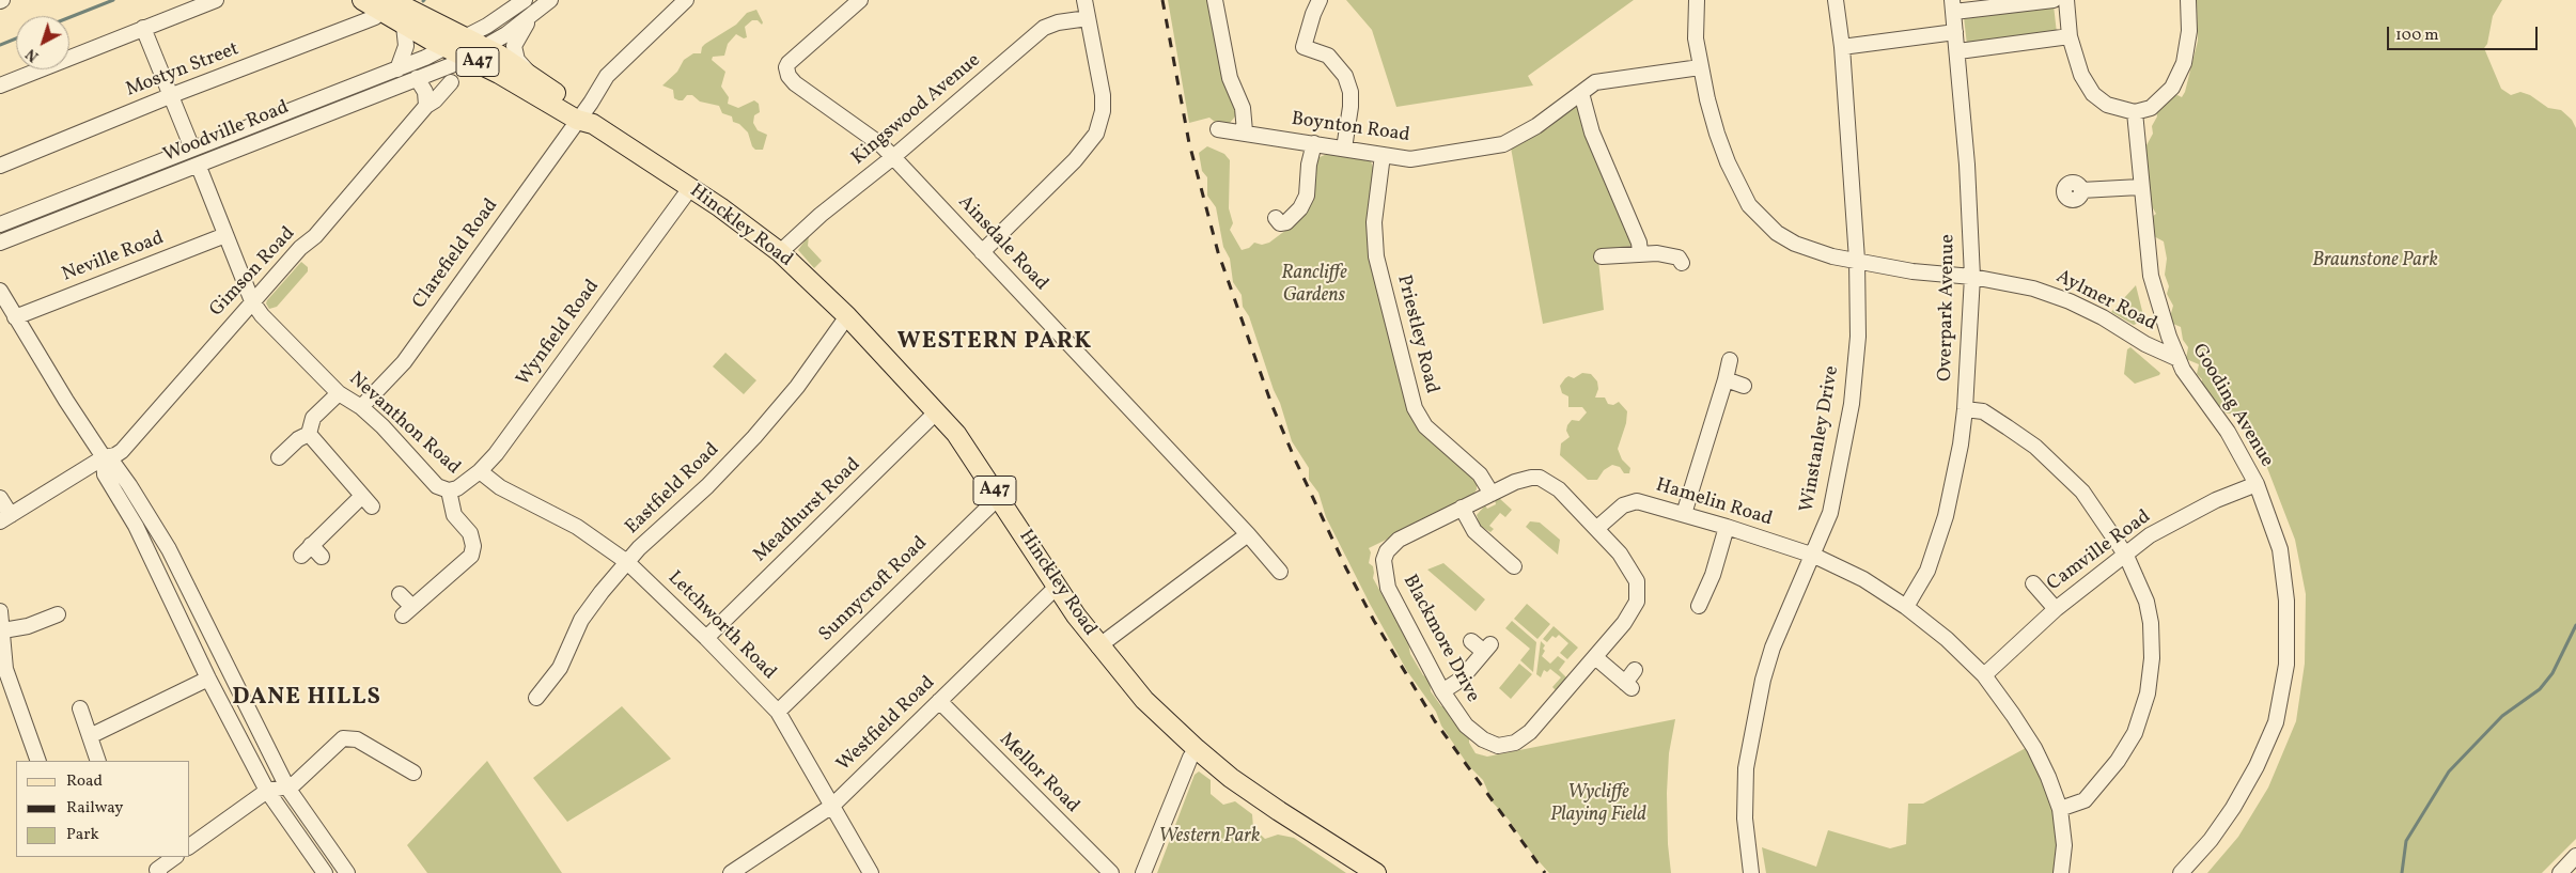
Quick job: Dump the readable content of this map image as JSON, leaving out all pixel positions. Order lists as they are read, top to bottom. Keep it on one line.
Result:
{"streets":{"main road":["A47","Hinckley Road"],"street":["Mostyn Street","Kingswood Avenue","Boynton Road","Woodville Road","Ainsdale Road","Clarefield Road","Neville Road","Gimson Road","Aylmer Road","Overpark Avenue","Wynfield Road","Priestley Road","Gooding Avenue","Nevanthon Road","Winstanley Drive","Eastfield Road","Hamelin Road","Meadhurst Road","Camville Road","Sunnycroft Road","Letchworth Road","Blackmore Drive","Westfield Road","Mellor Road"]},"crossings":[["Mostyn Street","Hinckley Road"],["Kingswood Avenue","Hinckley Road"],["Kingswood Avenue","Ainsdale Road"],["Boynton Road","Aylmer Road"],["Boynton Road","Priestley Road"],["Woodville Road","Hinckley Road"],["Woodville Road","Nevanthon Road"],["Hinckley Road","Clarefield Road"],["Hinckley Road","Wynfield Road"],["Hinckley Road","Eastfield Road"],["Hinckley Road","Meadhurst Road"],["Hinckley Road","Sunnycroft Road"],["Hinckley Road","Westfield Road"],["Clarefield Road","Nevanthon Road"],["Neville Road","Nevanthon Road"],["Gimson Road","Nevanthon Road"],["Aylmer Road","Overpark Avenue"],["Aylmer Road","Gooding Avenue"],["Aylmer Road","Winstanley Drive"],["Overpark Avenue","Hamelin Road"],["Wynfield Road","Nevanthon Road"],["Wynfield Road","Letchworth Road"],["Priestley Road","Blackmore Drive"],["Gooding Avenue","Camville Road"],["Winstanley Drive","Hamelin Road"],["Eastfield Road","Letchworth Road"],["Hamelin Road","Camville Road"],["Hamelin Road","Blackmore Drive"],["Meadhurst Road","Letchworth Road"],["Sunnycroft Road","Letchworth Road"],["Letchworth Road","Westfield Road"],["Westfield Road","Mellor Road"]],"districts":["WESTERN PARK","DANE HILLS"],"parks":["Braunstone Park","Rancliffe Gardens","Wycliffe Playing Field","Western Park"],"legend":["Road","Railway","Park"],"scale_bar":"100 m","north":"bottom left"}
